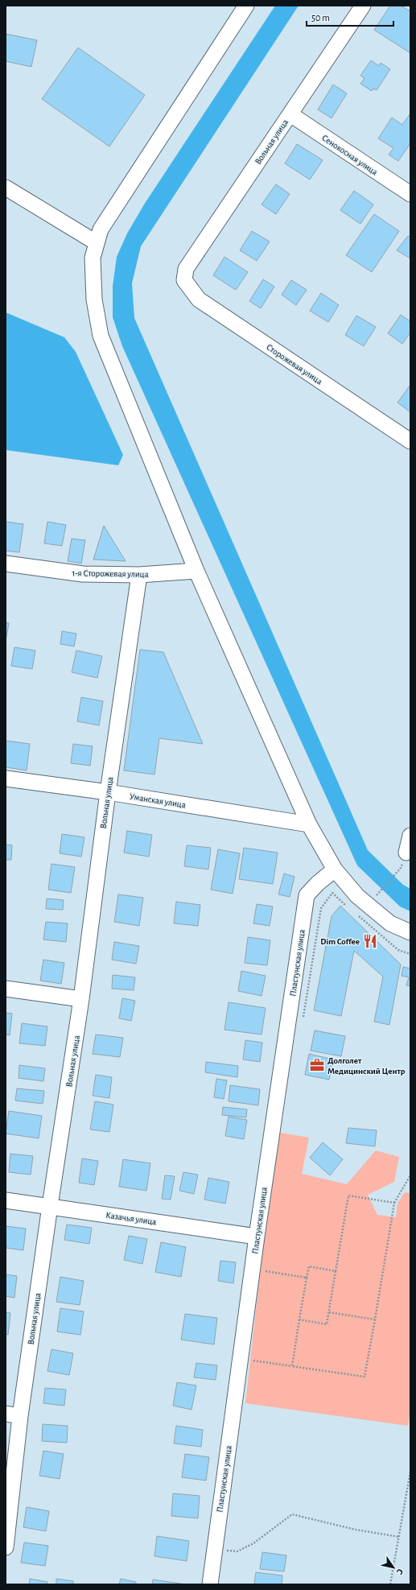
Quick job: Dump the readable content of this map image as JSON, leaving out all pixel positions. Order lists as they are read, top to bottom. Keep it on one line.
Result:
{"streets":{"street":["Вольная улица","Сенокосная улица","Сторожевая улица","1-я Сторожевая улица","Уманская улица","Пластунская улица","Казачья улица"]},"crossings":[["Вольная улица","Сенокосная улица"],["Вольная улица","Сторожевая улица"],["Вольная улица","1-я Сторожевая улица"],["Вольная улица","Уманская улица"],["Вольная улица","Казачья улица"],["Пластунская улица","Казачья улица"]],"places":{"restaurant":["Dim Coffee"],"office":["Долголет Медицинский Центр"]},"scale_bar":"50 m","north":"bottom right"}
